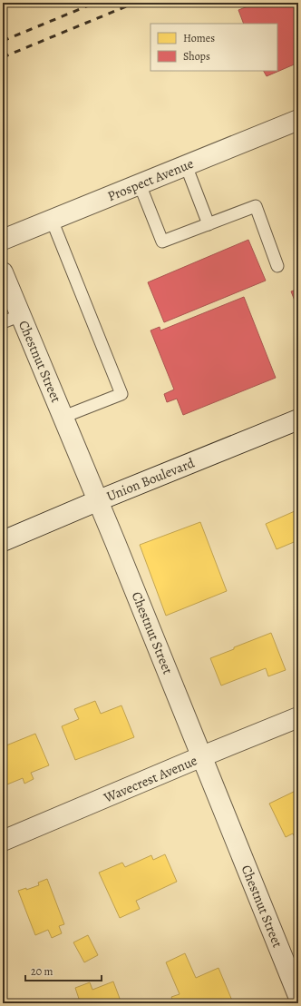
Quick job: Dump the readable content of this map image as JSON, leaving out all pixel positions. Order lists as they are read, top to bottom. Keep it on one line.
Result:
{"streets":{"street":["Prospect Avenue","Chestnut Street","Union Boulevard","Wavecrest Avenue"]},"crossings":[["Chestnut Street","Union Boulevard"],["Chestnut Street","Wavecrest Avenue"]],"legend":["Homes","Shops"],"scale_bar":"20 m"}
